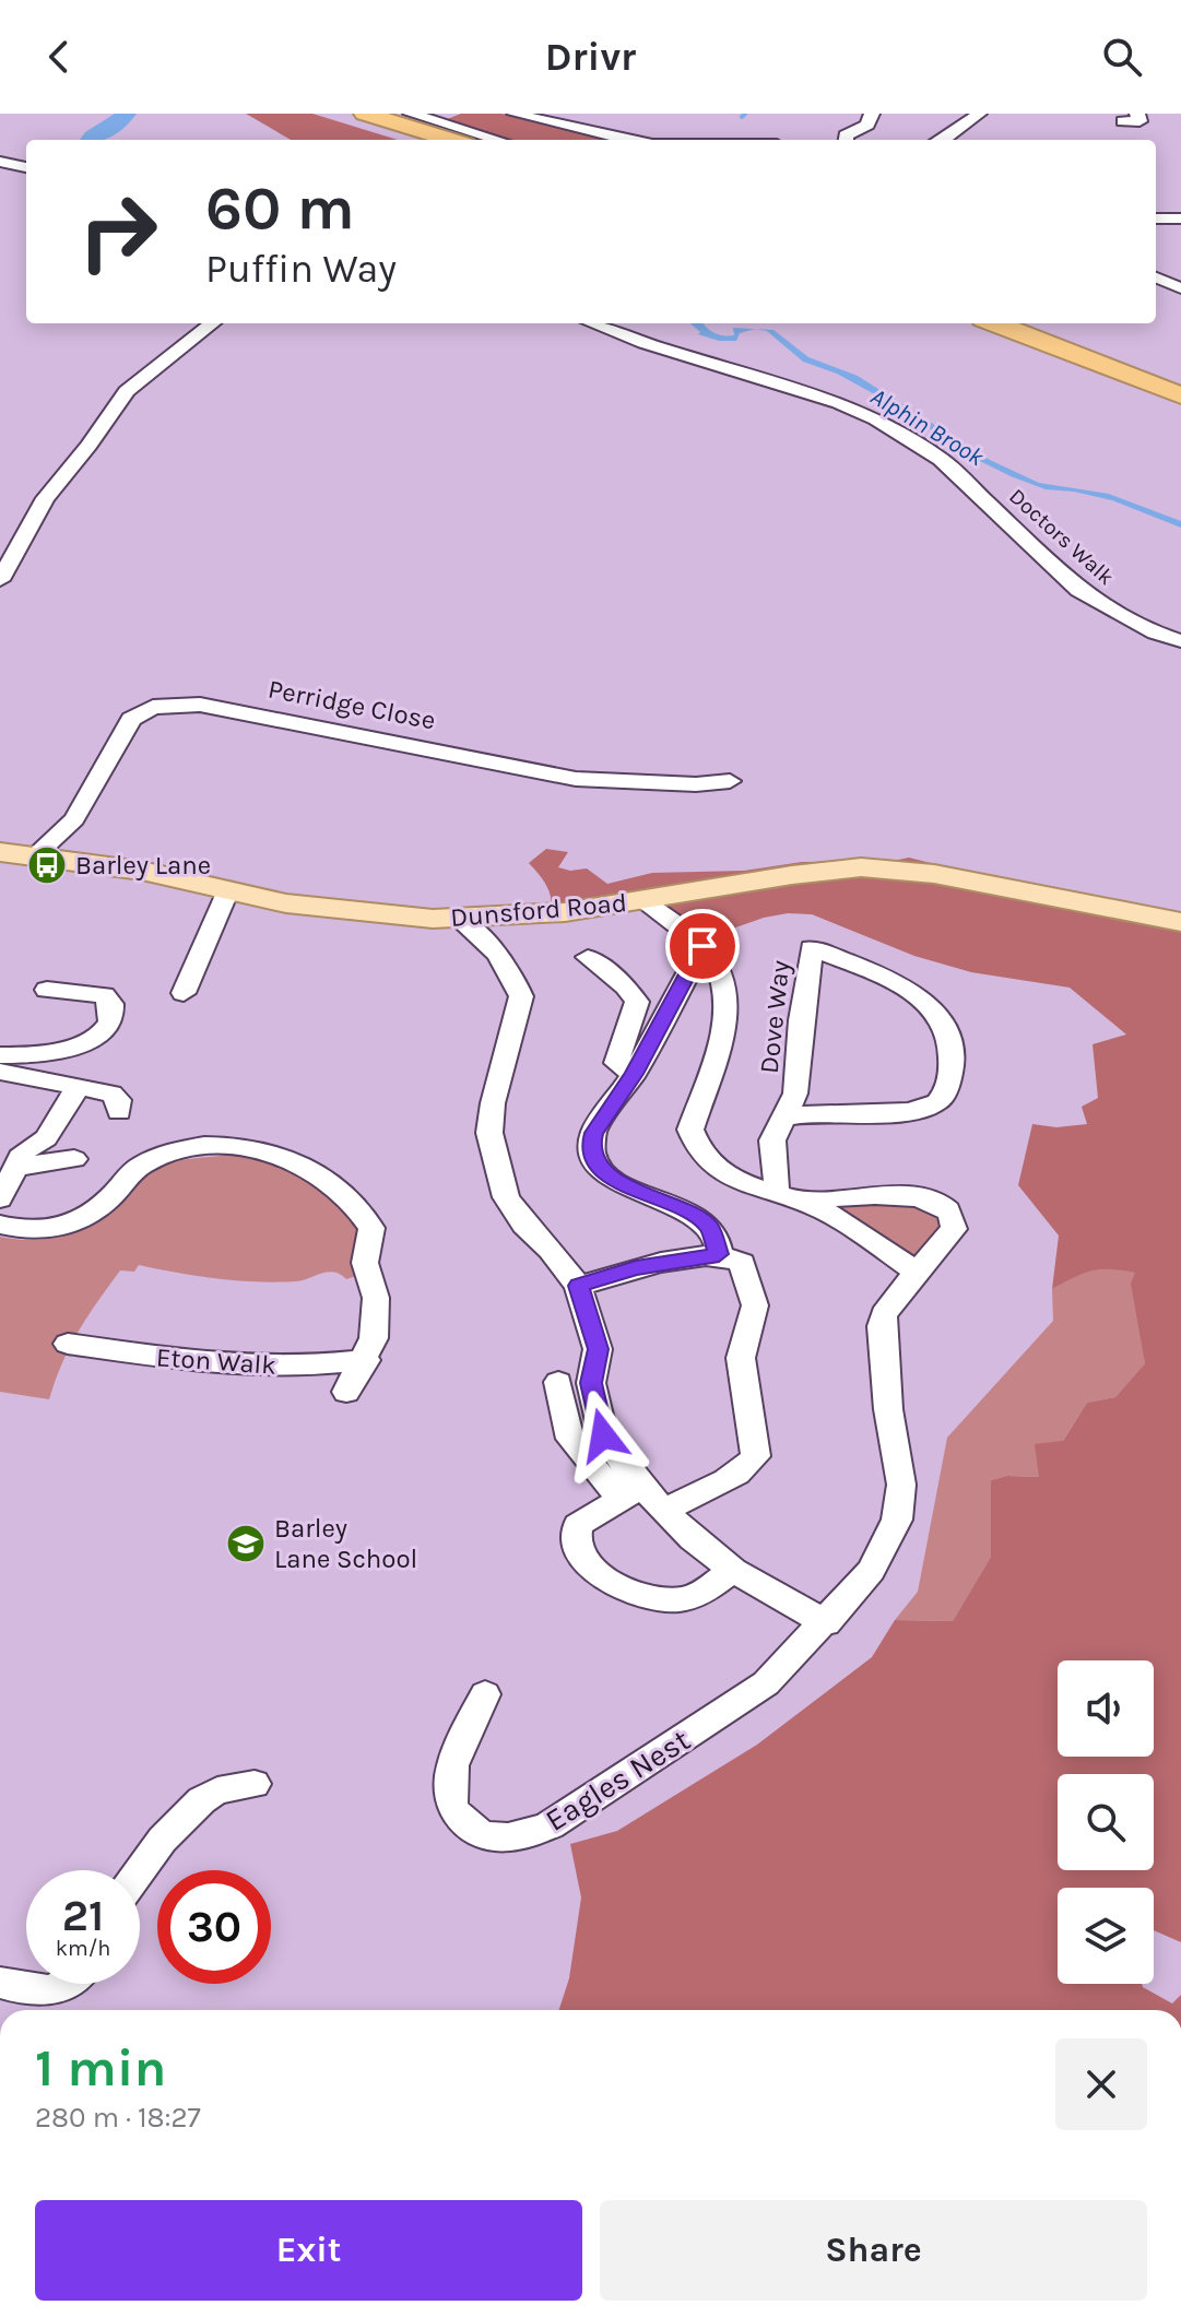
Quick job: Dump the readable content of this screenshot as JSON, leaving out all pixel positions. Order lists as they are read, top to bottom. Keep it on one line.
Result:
{"streets":{"main road":["Dunsford Road"],"street":["Doctors Walk","Perridge Close","Dove Way","Eton Walk","Eagles Nest"]},"crossings":[["Perridge Close","Dunsford Road"]],"water":["Alphin Brook"],"places":{"bus stop":["Barley Lane"],"school or university":["Barley Lane School"]},"page":{"header":"Drivr","turn":["60 m","Puffin Way"],"speed":"21 km/h","limit":"30","heading":["1 min","280 m · 18:27"],"buttons":["Exit","Share"]}}
